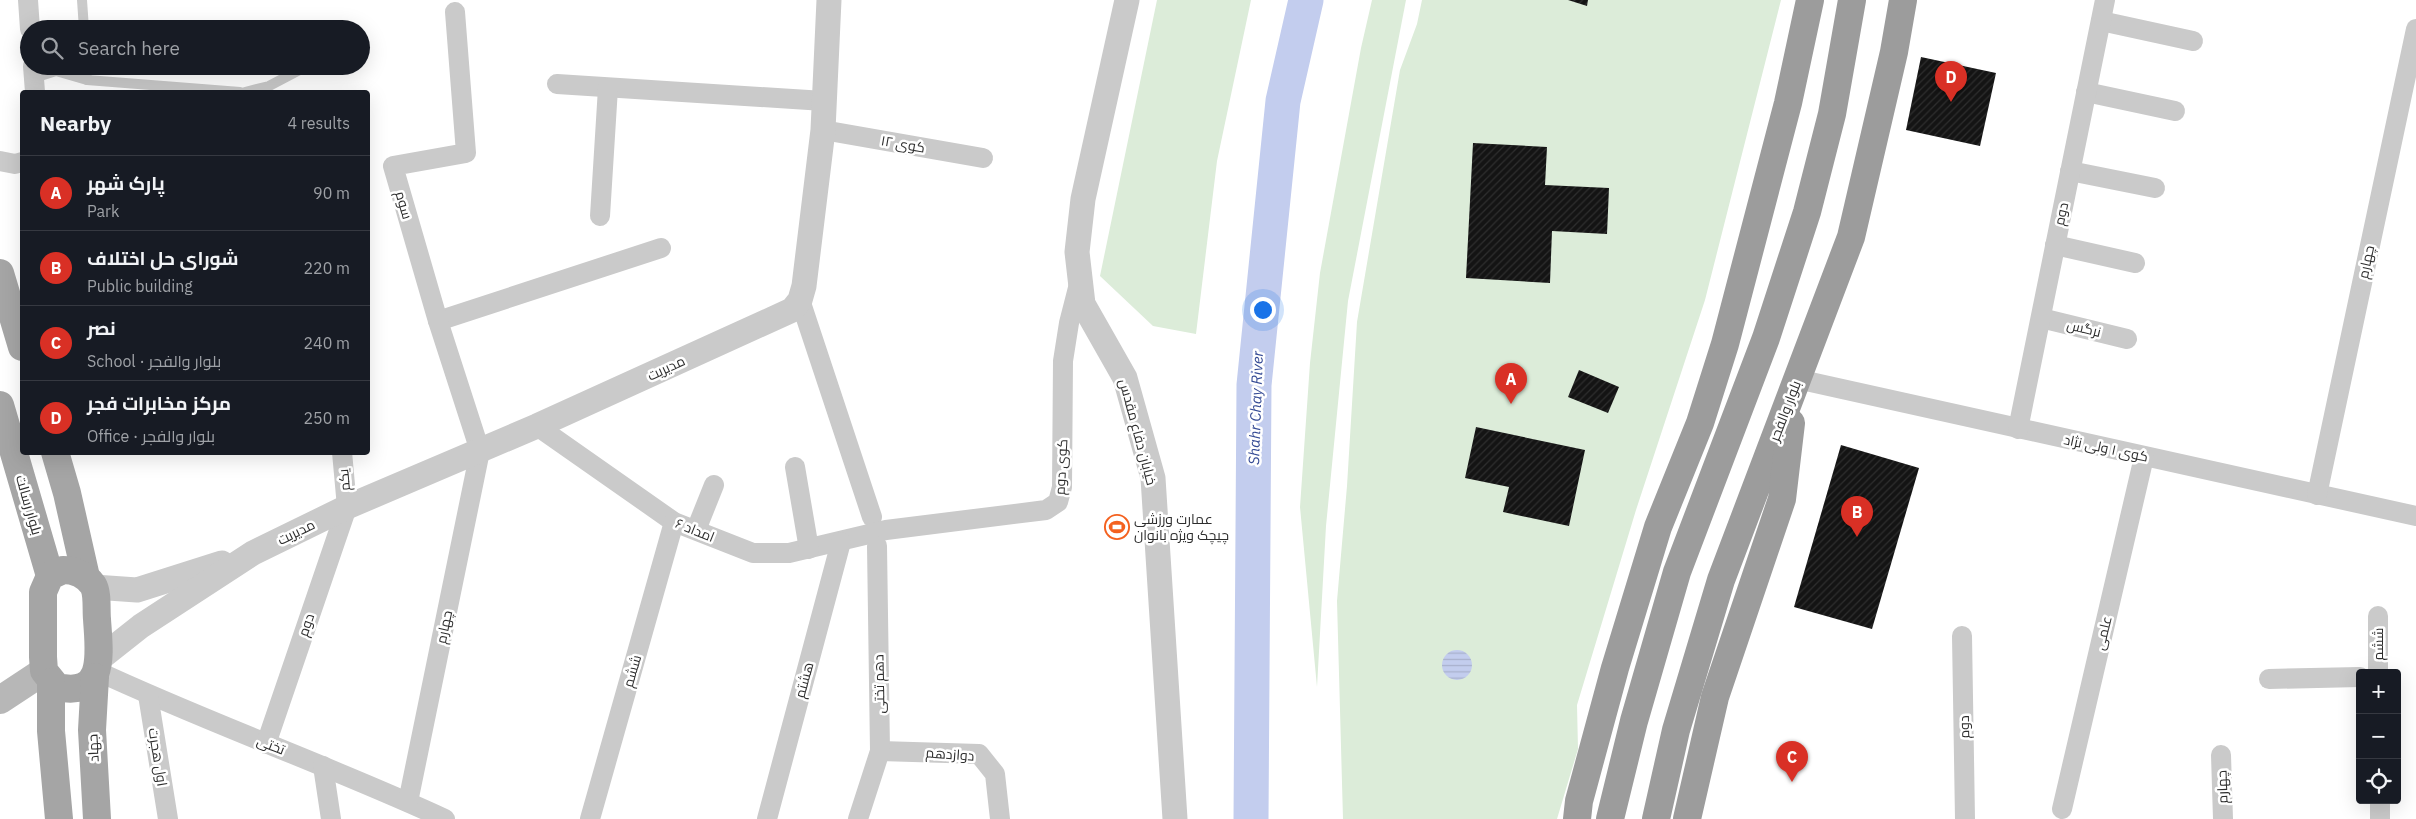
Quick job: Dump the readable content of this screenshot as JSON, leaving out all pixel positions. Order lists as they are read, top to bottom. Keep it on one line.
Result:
{"streets":{"highway":["بلوار والفجر"],"main road":["بلوار رسالت","جهاد"],"street":["کوی ۱۲","سوم","دوم","چهارم","نرگس","مدیریت","خیابان دفاع مقدس","کوی ۱ ولی نژاد","کوی دوم","یکم","امداد ۶","علمی","ششم","هشتم","دهم تختی","تختی","دوازدهم","اول هجرت"]},"crossings":[["سوم","چهارم"],["سوم","مدیریت"],["دوم","نرگس"],["دوم","مدیریت"],["دوم","کوی ۱ ولی نژاد"],["دوم","یکم"],["دوم","تختی"],["چهارم","مدیریت"],["چهارم","کوی ۱ ولی نژاد"],["چهارم","تختی"],["مدیریت","یکم"],["مدیریت","امداد ۶"],["مدیریت","دهم تختی"],["مدیریت","تختی"],["مدیریت","جهاد"],["بلوار والفجر","کوی ۱ ولی نژاد"],["خیابان دفاع مقدس","کوی دوم"],["کوی ۱ ولی نژاد","علمی"],["کوی دوم","امداد ۶"],["کوی دوم","دهم تختی"],["امداد ۶","ششم"],["امداد ۶","هشتم"],["امداد ۶","دهم تختی"],["دهم تختی","دوازدهم"],["تختی","جهاد"],["تختی","اول هجرت"]],"water":["Shahr Chay River"],"places":{"sports":["عمارت ورزشی چیچک ویژه بانوان"]},"page":{"search":"Search here","pins":["D","A","B","C"],"heading":["Nearby","4 results"],"list":[{"mark":"A","name":"پارک شهر","note":"Park","value":"90 m"},{"mark":"B","name":"شورای حل اختلاف","note":"Public building","value":"220 m"},{"mark":"C","name":"نصر","note":"School · بلوار والفجر","value":"240 m"},{"mark":"D","name":"مرکز مخابرات فجر","note":"Office · بلوار والفجر","value":"250 m"}],"map_buttons":["+","−"]}}
